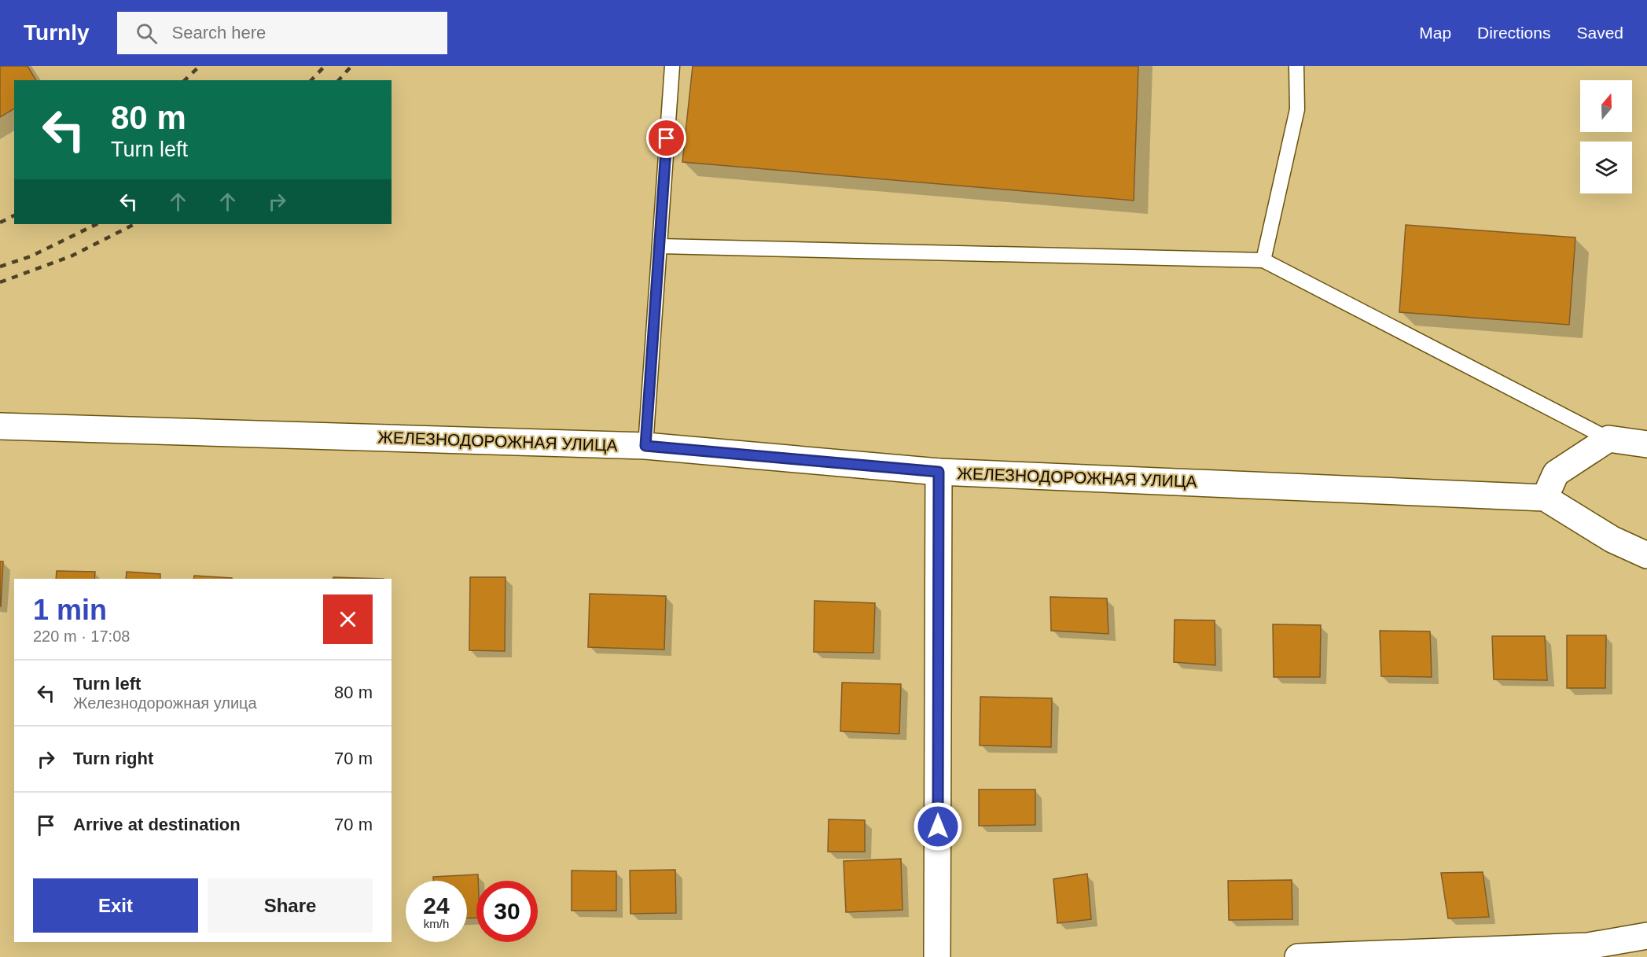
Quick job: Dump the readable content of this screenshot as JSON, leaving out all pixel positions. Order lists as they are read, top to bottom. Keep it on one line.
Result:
{"streets":{"main road":["ЖЕЛЕЗНОДОРОЖНАЯ УЛИЦА"]},"north":"top","page":{"header":"Turnly","search":"Search here","nav":["Map","Directions","Saved"],"turn":["80 m","Turn left"],"heading":["1 min","220 m · 17:08"],"list":[{"name":"Turn left","note":"Железнодорожная улица","value":"80 m"},{"name":"Turn right","value":"70 m"},{"name":"Arrive at destination","value":"70 m"}],"buttons":["Exit","Share"],"speed":"24 km/h","limit":"30"}}
